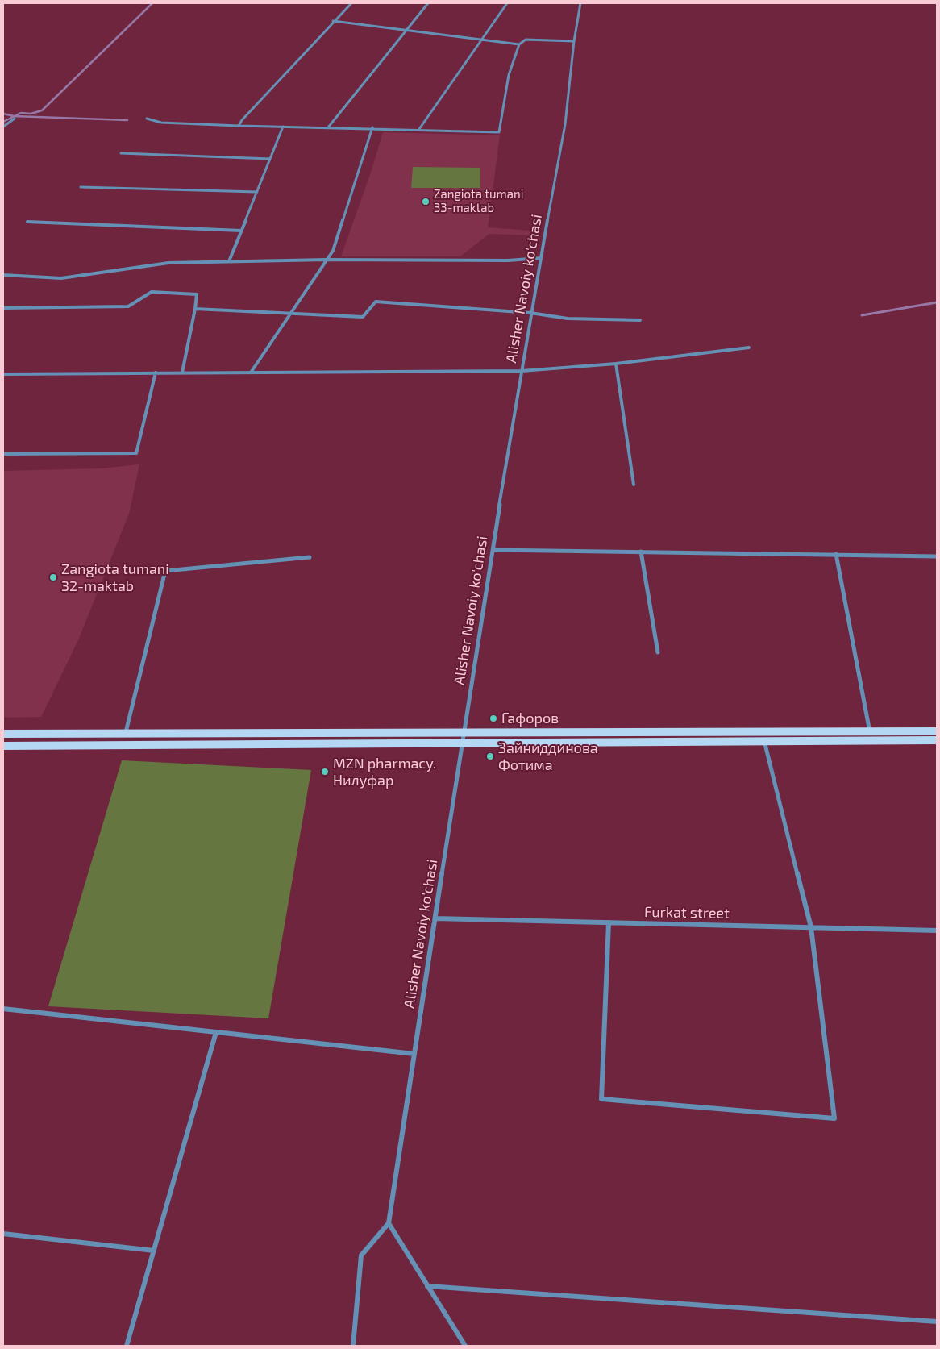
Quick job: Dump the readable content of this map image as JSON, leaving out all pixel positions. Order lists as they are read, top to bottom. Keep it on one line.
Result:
{"streets":{"street":["Alisher Navoiy ko'chasi","Furkat street"]},"crossings":[["Alisher Navoiy ko'chasi","Furkat street"]],"places":["Zangiota tumani 33-maktab","Zangiota tumani 32-maktab","Гафоров","Зайниддинова Фотима","MZN pharmacy. Нилуфар"]}
